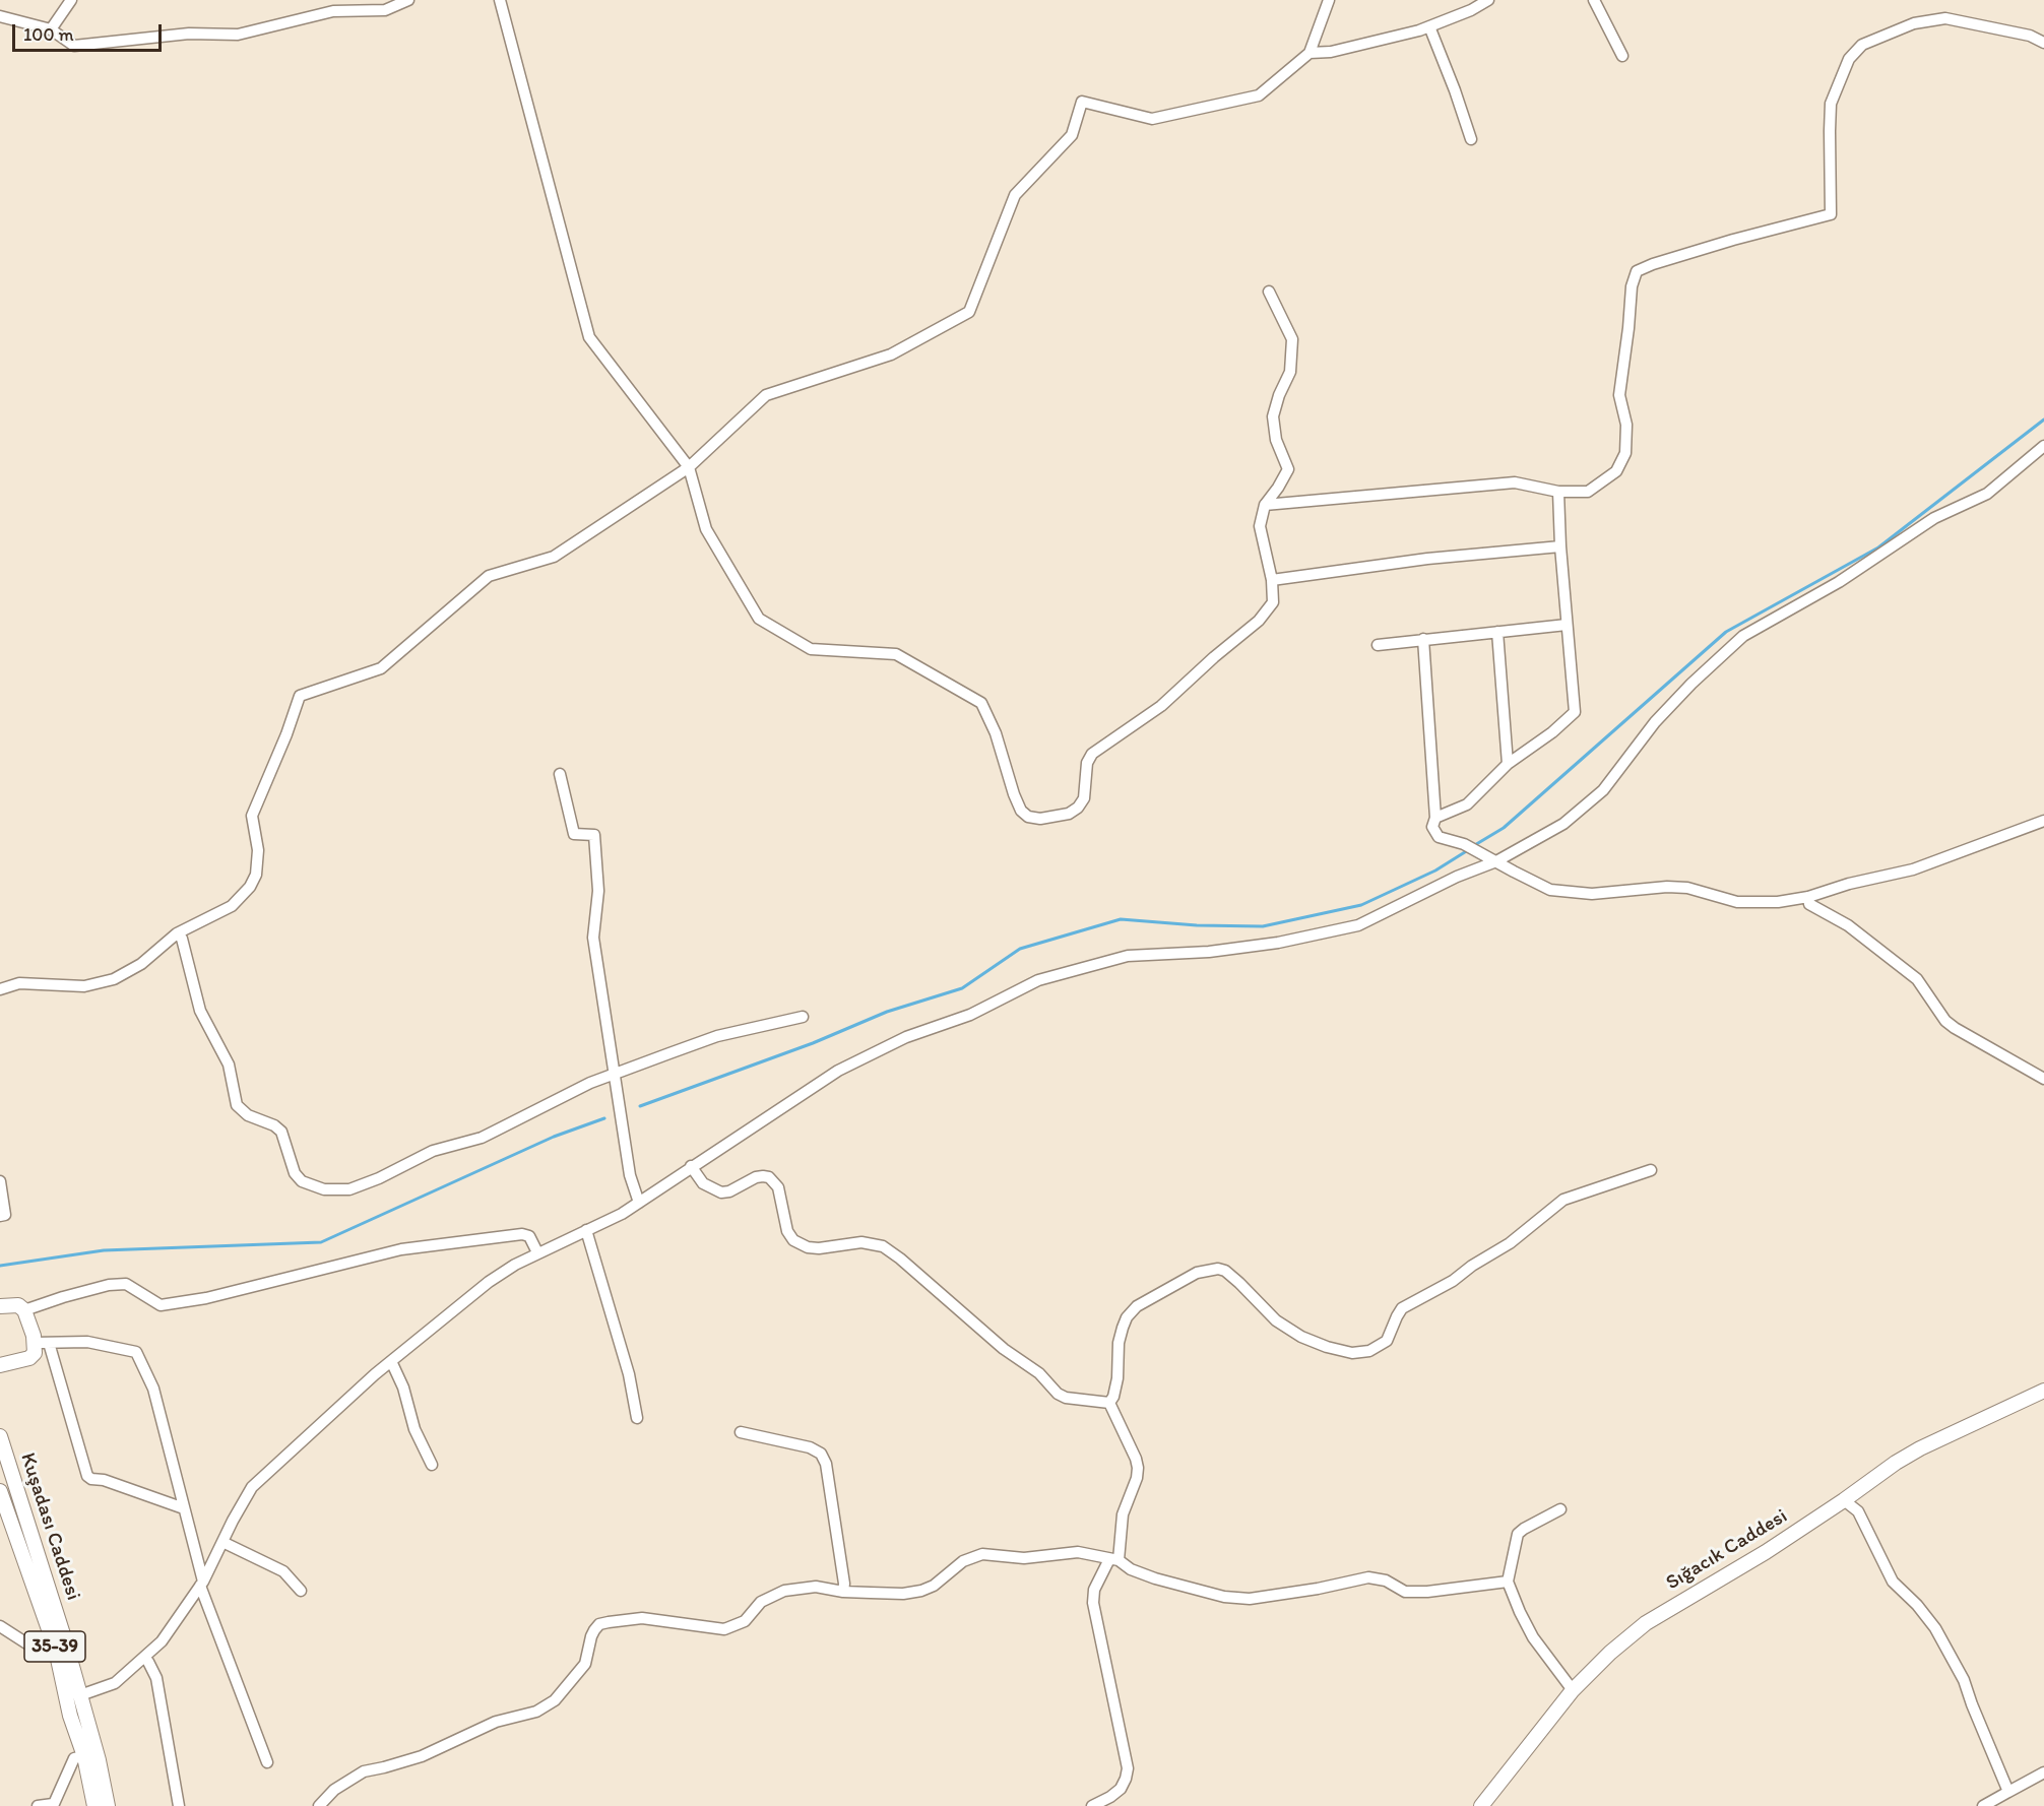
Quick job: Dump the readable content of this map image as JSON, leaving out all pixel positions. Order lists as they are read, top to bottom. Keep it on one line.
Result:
{"streets":{"main road":["Kuşadası Caddesi","Sığacık Caddesi","35-39"]},"scale_bar":"100 m"}
